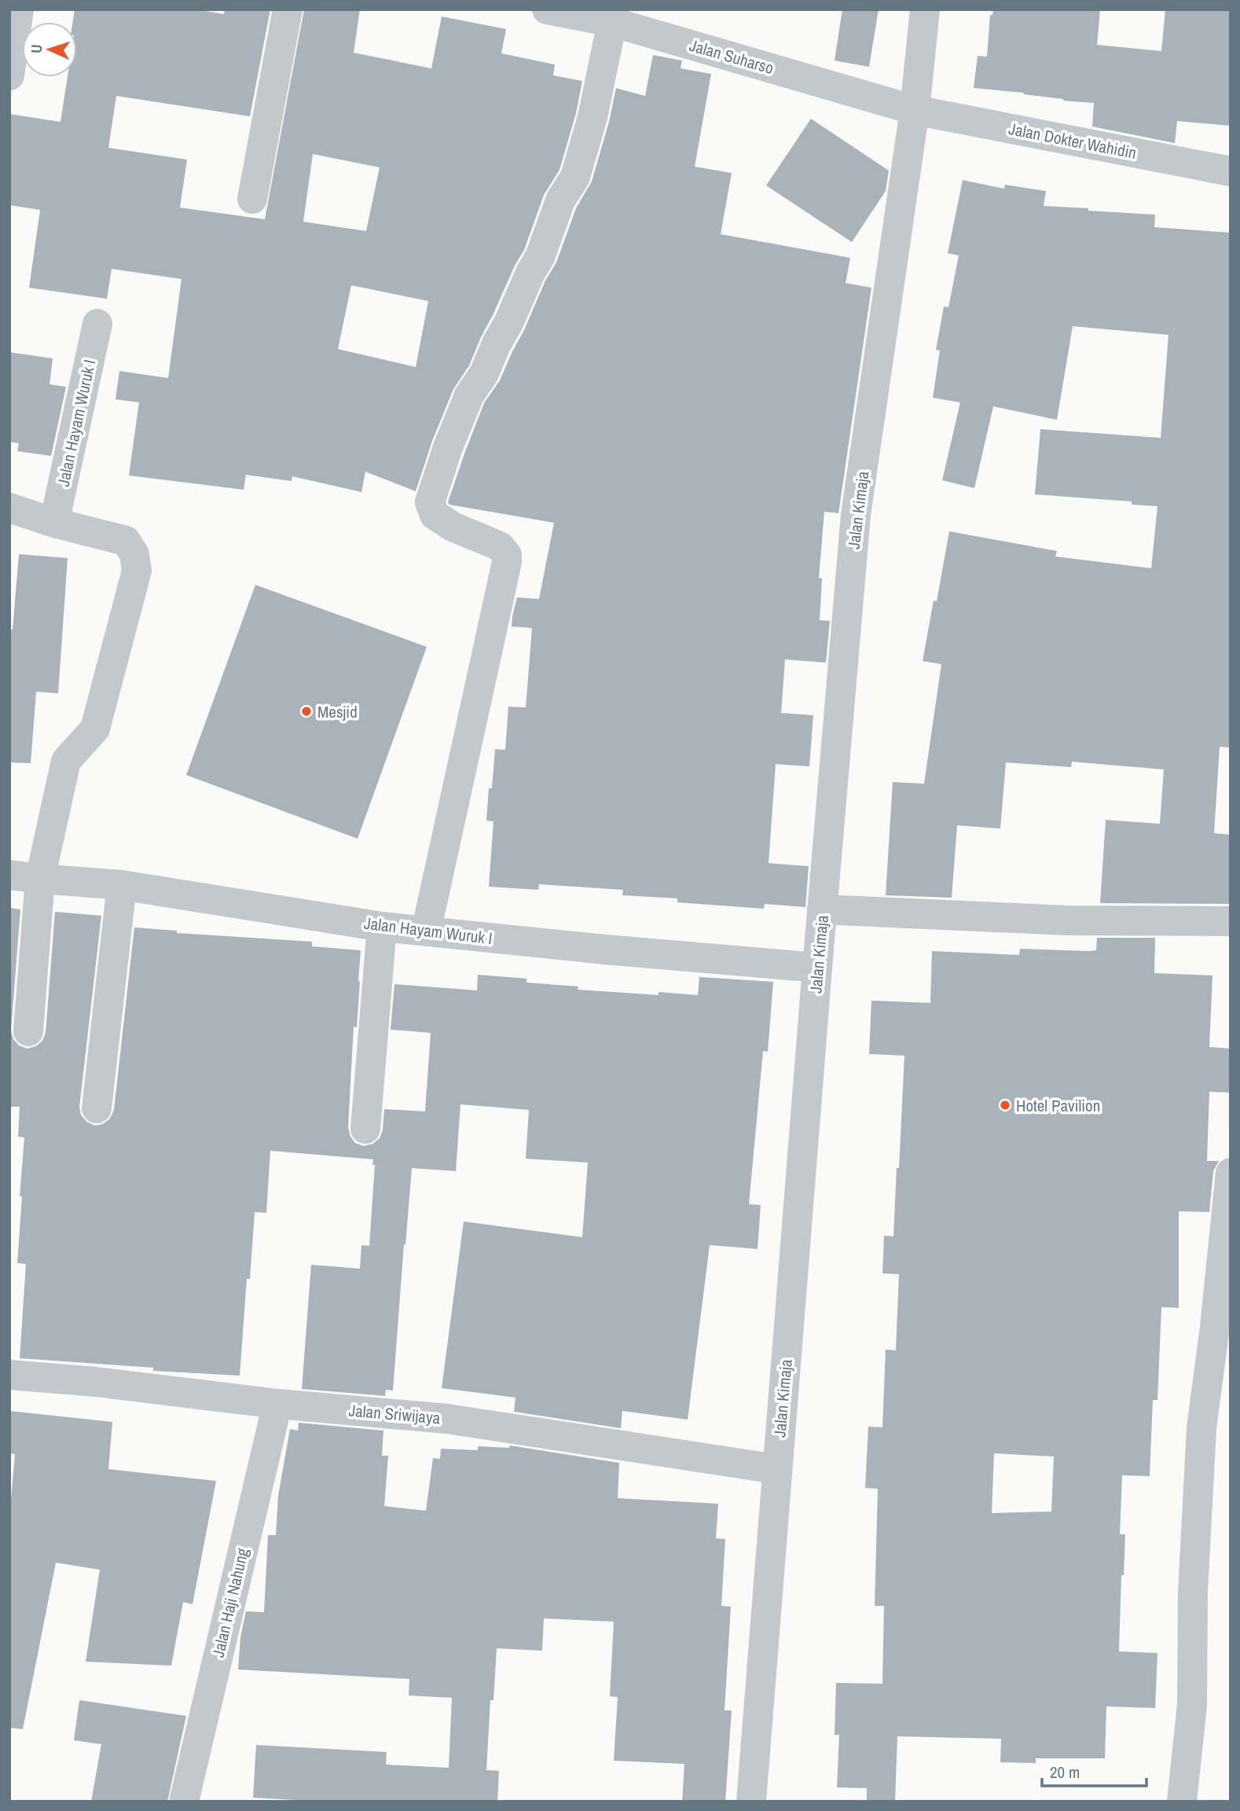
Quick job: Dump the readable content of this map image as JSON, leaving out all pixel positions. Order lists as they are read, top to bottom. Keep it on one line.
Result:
{"streets":{"street":["Jalan Suharso","Jalan Dokter Wahidin","Jalan Hayam Wuruk I","Jalan Kimaja","Jalan Sriwijaya","Jalan Haji Nahung"]},"crossings":[["Jalan Suharso","Jalan Dokter Wahidin"],["Jalan Suharso","Jalan Kimaja"],["Jalan Dokter Wahidin","Jalan Kimaja"],["Jalan Hayam Wuruk I","Jalan Kimaja"],["Jalan Kimaja","Jalan Sriwijaya"],["Jalan Sriwijaya","Jalan Haji Nahung"]],"places":["Mesjid","Hotel Pavilion"],"scale_bar":"20 m","north":"left"}
